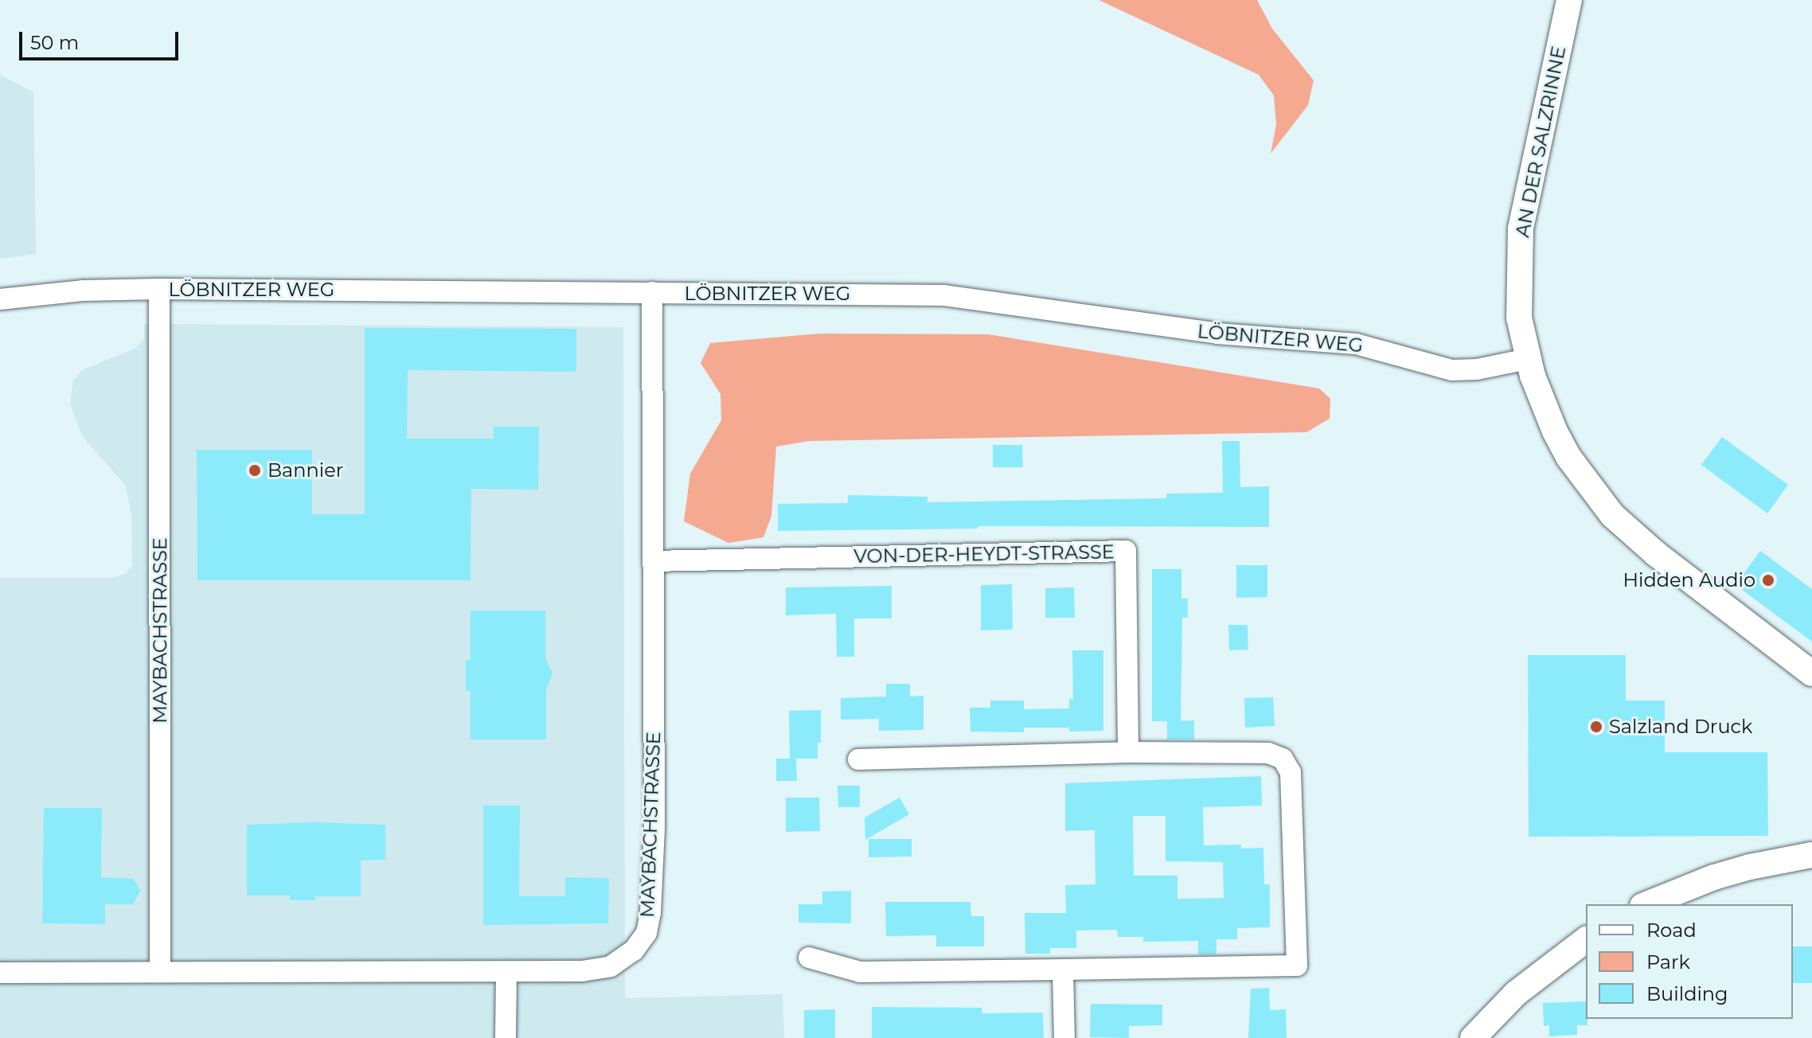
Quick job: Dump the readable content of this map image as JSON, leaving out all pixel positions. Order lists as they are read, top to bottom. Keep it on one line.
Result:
{"streets":{"street":["AN DER SALZRINNE","LÖBNITZER WEG","VON-DER-HEYDT-STRASSE","MAYBACHSTRASSE"]},"crossings":[["AN DER SALZRINNE","LÖBNITZER WEG"],["LÖBNITZER WEG","MAYBACHSTRASSE"],["VON-DER-HEYDT-STRASSE","MAYBACHSTRASSE"]],"places":["Bannier","Hidden Audio","Salzland Druck"],"legend":["Road","Park","Building"],"scale_bar":"50 m"}
